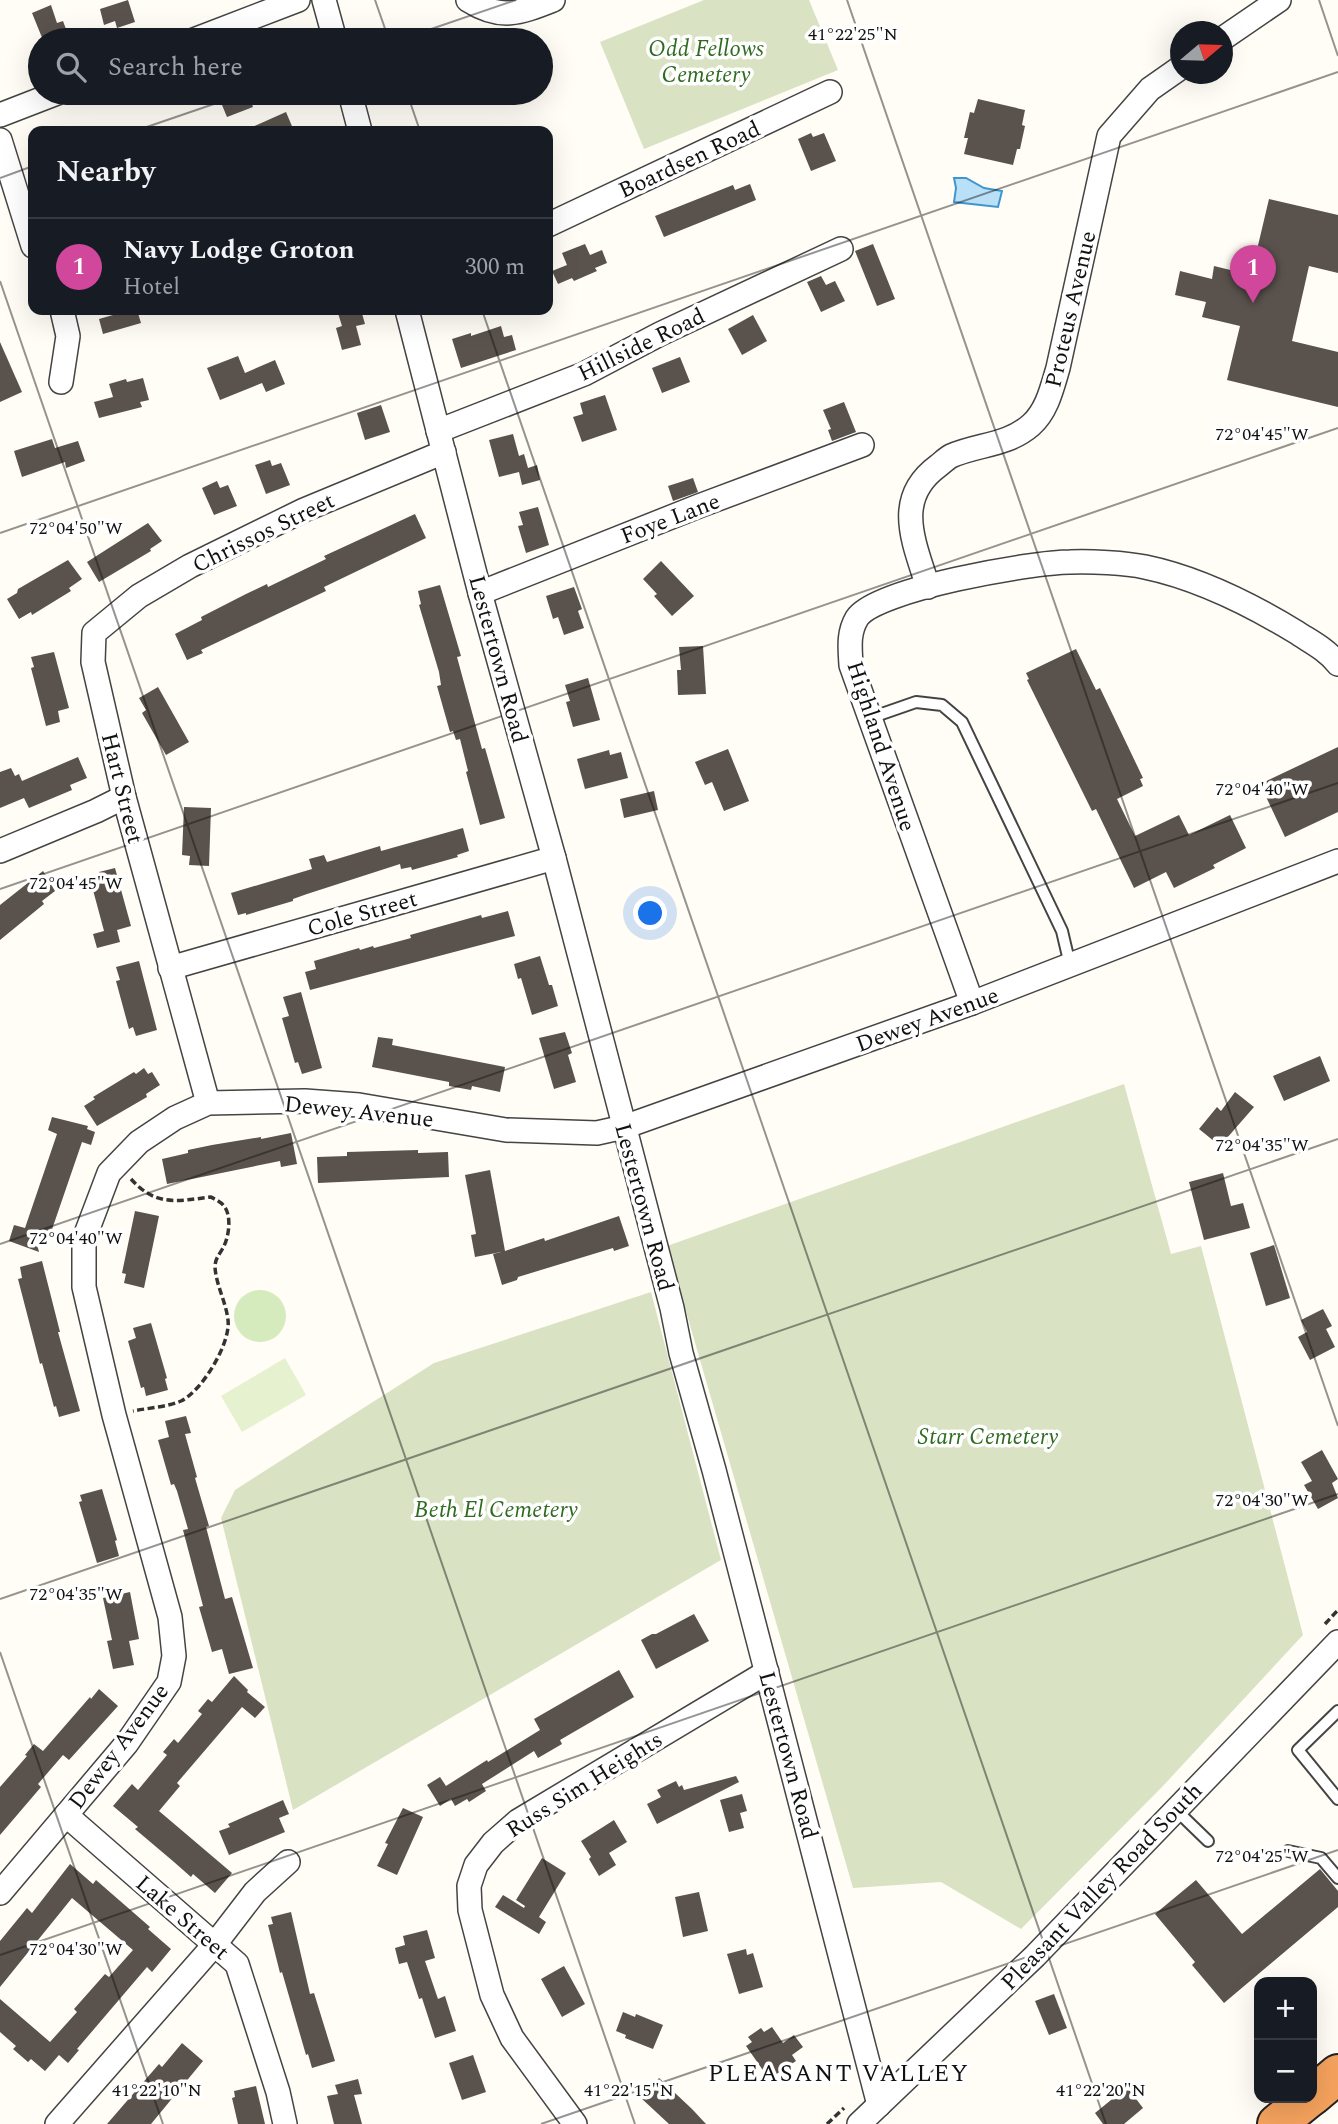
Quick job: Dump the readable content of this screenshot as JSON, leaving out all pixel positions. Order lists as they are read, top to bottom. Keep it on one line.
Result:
{"streets":{"street":["Boardsen Road","Proteus Avenue","Hillside Road","Foye Lane","Chrissos Street","Lestertown Road","Highland Avenue","Hart Street","Cole Street","Dewey Avenue","Russ Sim Heights","Pleasant Valley Road South","Lake Street"]},"crossings":[["Proteus Avenue","Highland Avenue"],["Hillside Road","Chrissos Street"],["Hillside Road","Lestertown Road"],["Foye Lane","Lestertown Road"],["Chrissos Street","Lestertown Road"],["Chrissos Street","Hart Street"],["Lestertown Road","Cole Street"],["Lestertown Road","Dewey Avenue"],["Lestertown Road","Russ Sim Heights"],["Lestertown Road","Pleasant Valley Road South"],["Highland Avenue","Dewey Avenue"],["Hart Street","Cole Street"],["Hart Street","Dewey Avenue"],["Dewey Avenue","Lake Street"]],"districts":["PLEASANT VALLEY"],"parks":["Odd Fellows Cemetery","Starr Cemetery","Beth El Cemetery"],"north":"right","page":{"search":"Search here","heading":"Nearby","list":[{"mark":"1","name":"Navy Lodge Groton","note":"Hotel","value":"300 m"}],"pins":"1","map_buttons":["+","−"]},"coordinates":["41°22'25\"N","72°04'45\"W","72°04'50\"W","72°04'40\"W","72°04'35\"W","72°04'30\"W","72°04'25\"W","41°22'10\"N","41°22'15\"N","41°22'20\"N"]}
